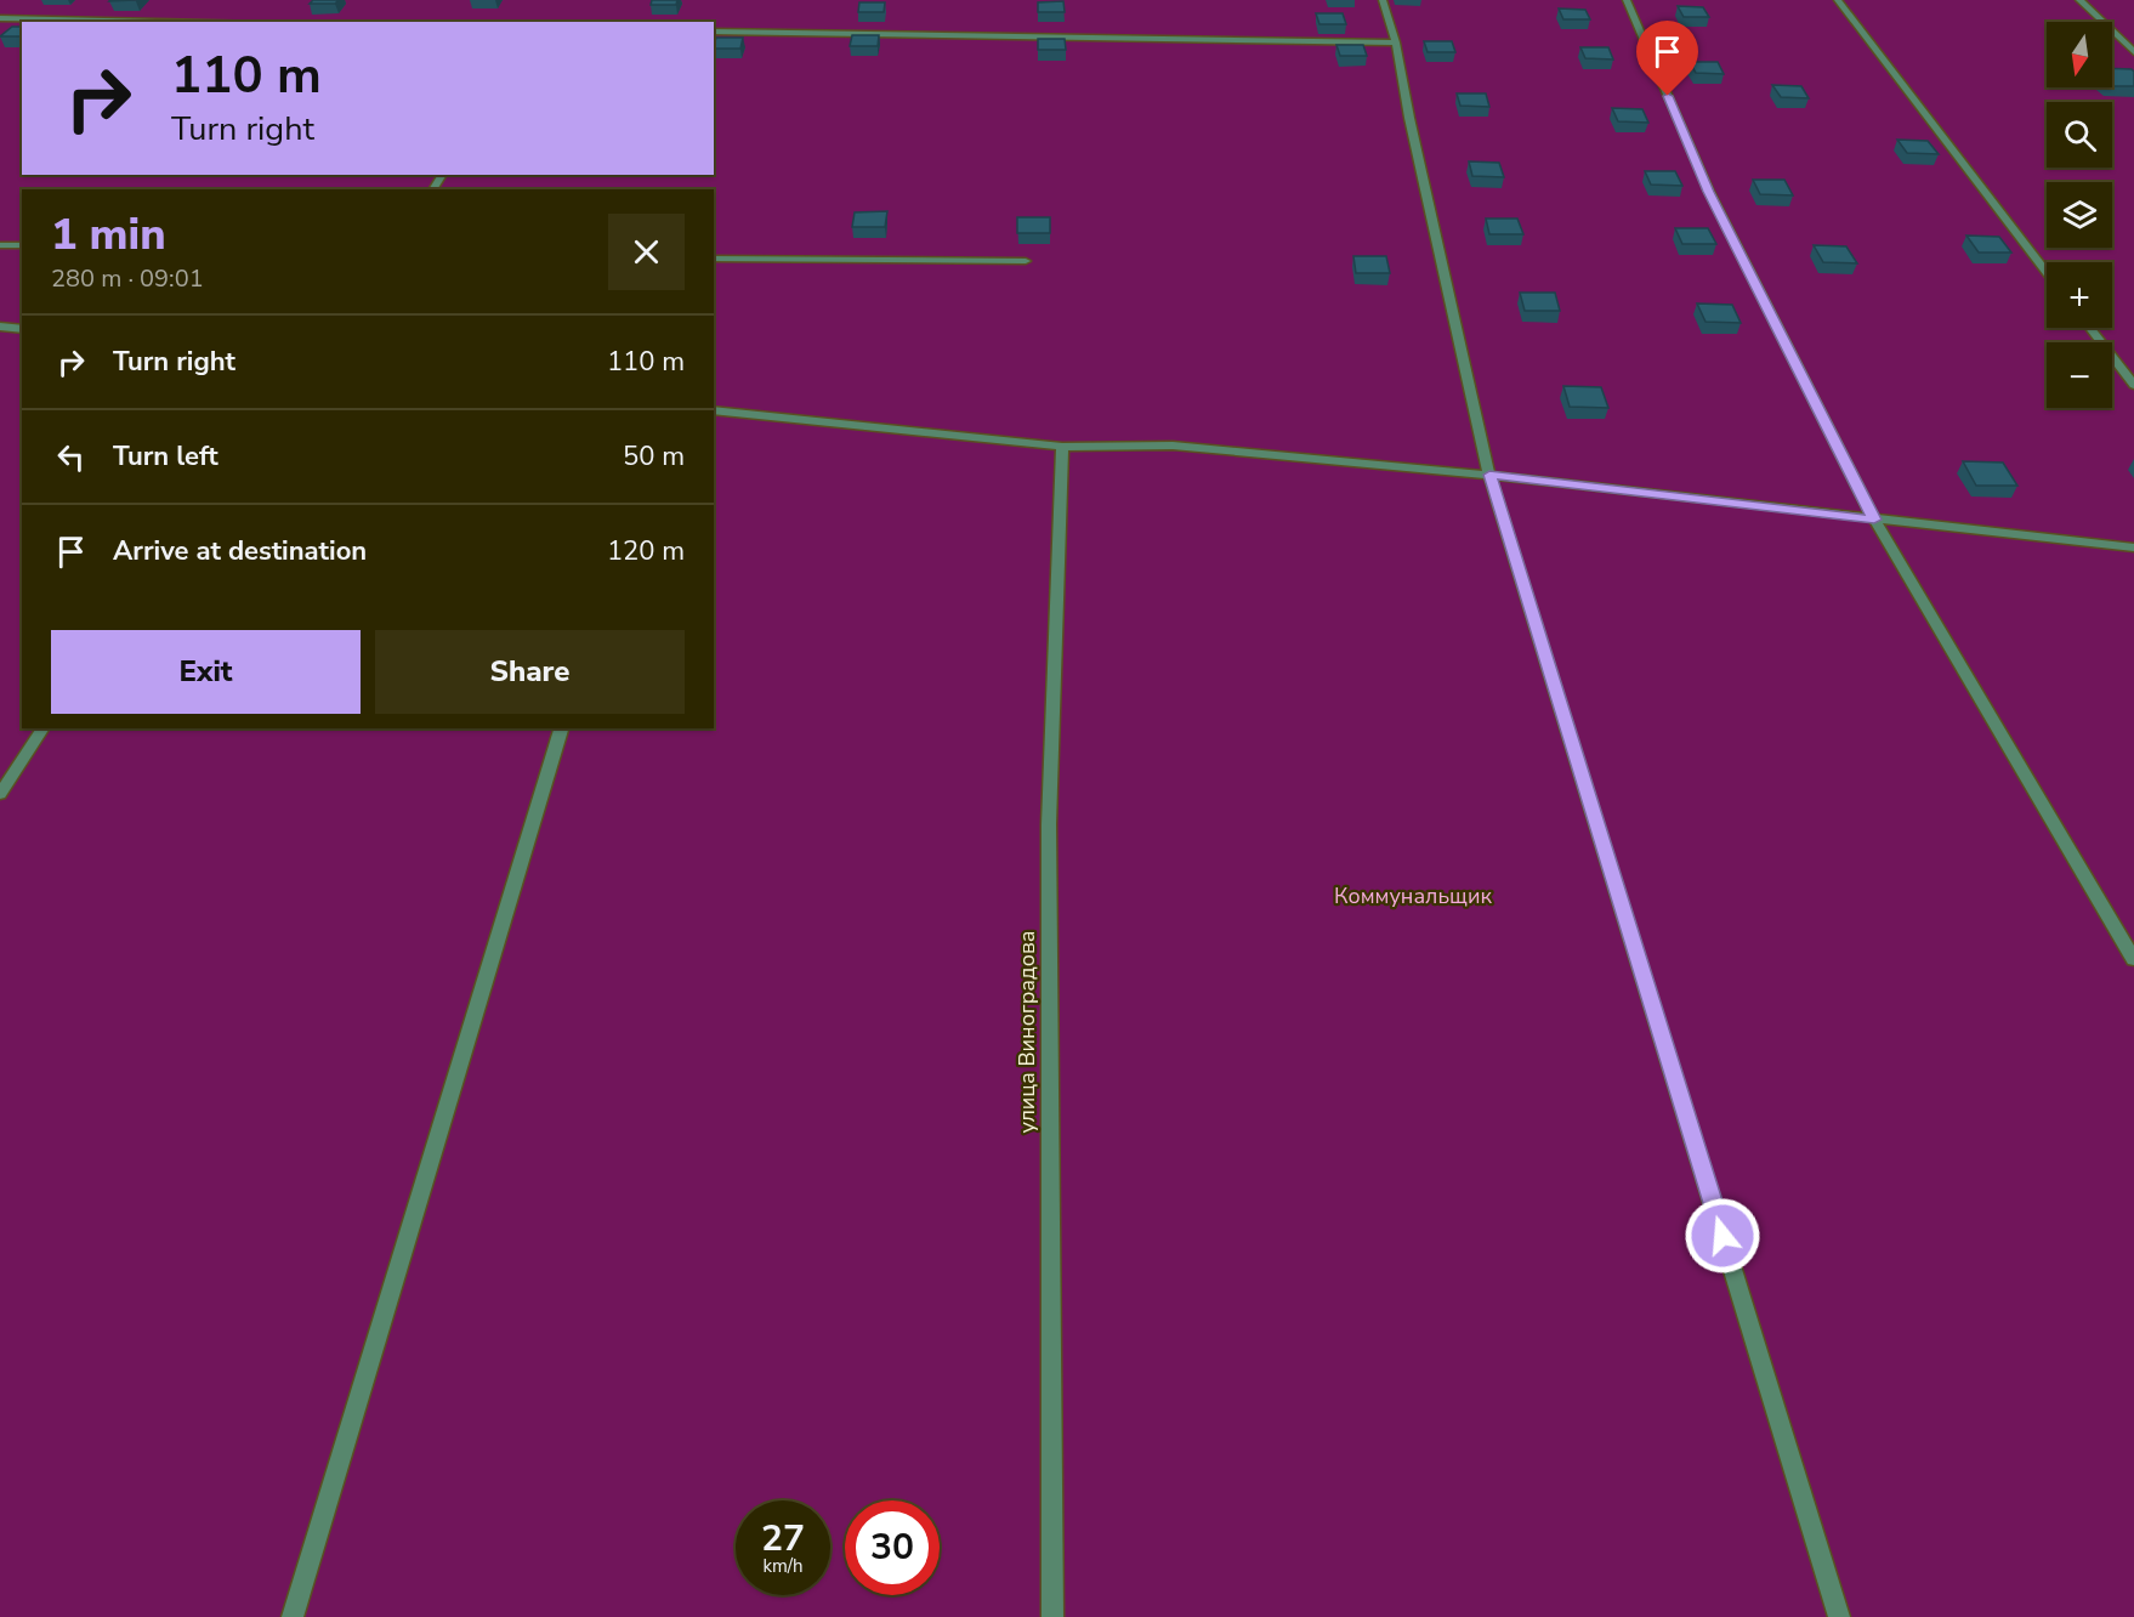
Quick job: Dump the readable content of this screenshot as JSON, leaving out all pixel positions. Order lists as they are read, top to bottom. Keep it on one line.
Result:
{"streets":{"street":["улица Виноградова"]},"parks":["Коммунальщик"],"north":"bottom","page":{"map_buttons":["+","−"],"turn":["110 m","Turn right"],"heading":["1 min","280 m · 09:01"],"list":[{"name":"Turn right","value":"110 m"},{"name":"Turn left","value":"50 m"},{"name":"Arrive at destination","value":"120 m"}],"buttons":["Exit","Share"],"speed":"27 km/h","limit":"30"}}
